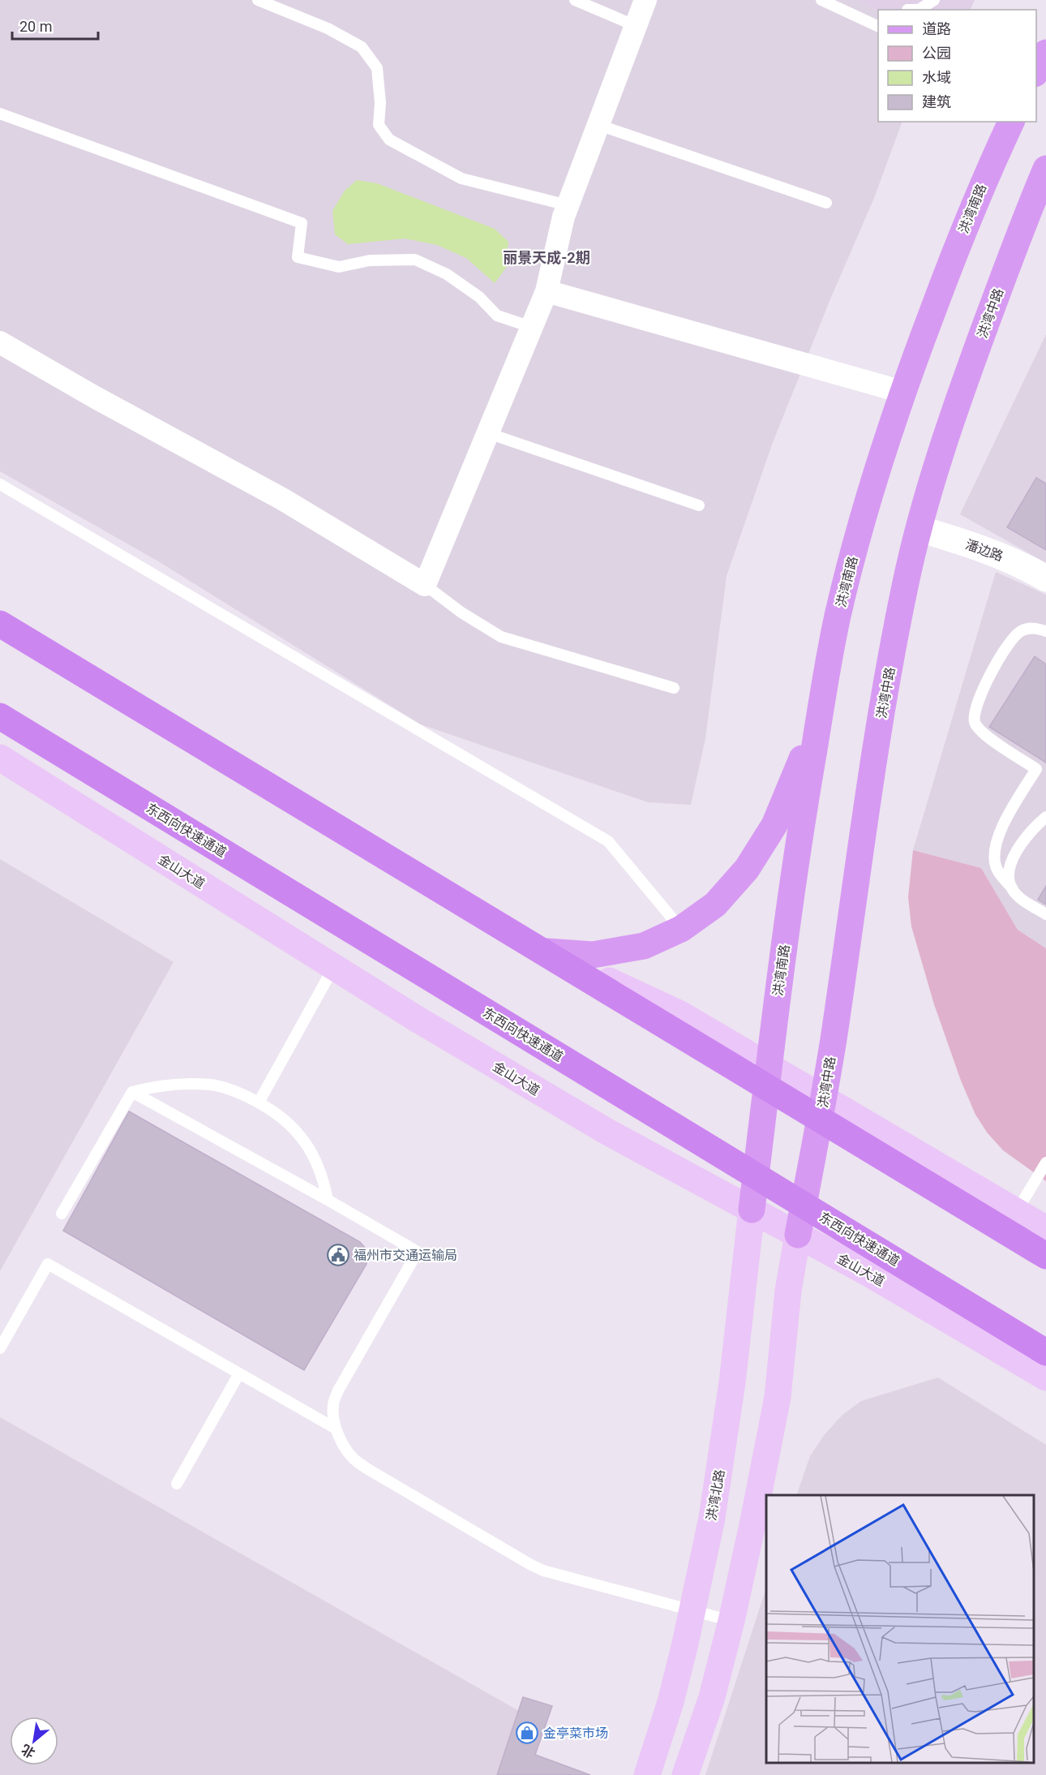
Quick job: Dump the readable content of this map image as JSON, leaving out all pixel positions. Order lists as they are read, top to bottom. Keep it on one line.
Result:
{"streets":{"highway":["东西向快速通道"],"main road":["洪湾南路","洪湾中路","金山大道","洪湾北路"],"street":["潘边路"]},"crossings":[["洪湾南路","金山大道"],["洪湾南路","洪湾北路"],["洪湾中路","潘边路"],["洪湾中路","金山大道"],["金山大道","洪湾北路"]],"districts":["丽景天成-2期"],"places":{"public building":["福州市交通运输局"],"shop":["金亭菜市场"]},"legend":["道路","公园","水域","建筑"],"scale_bar":"20 m","north":"bottom left"}
